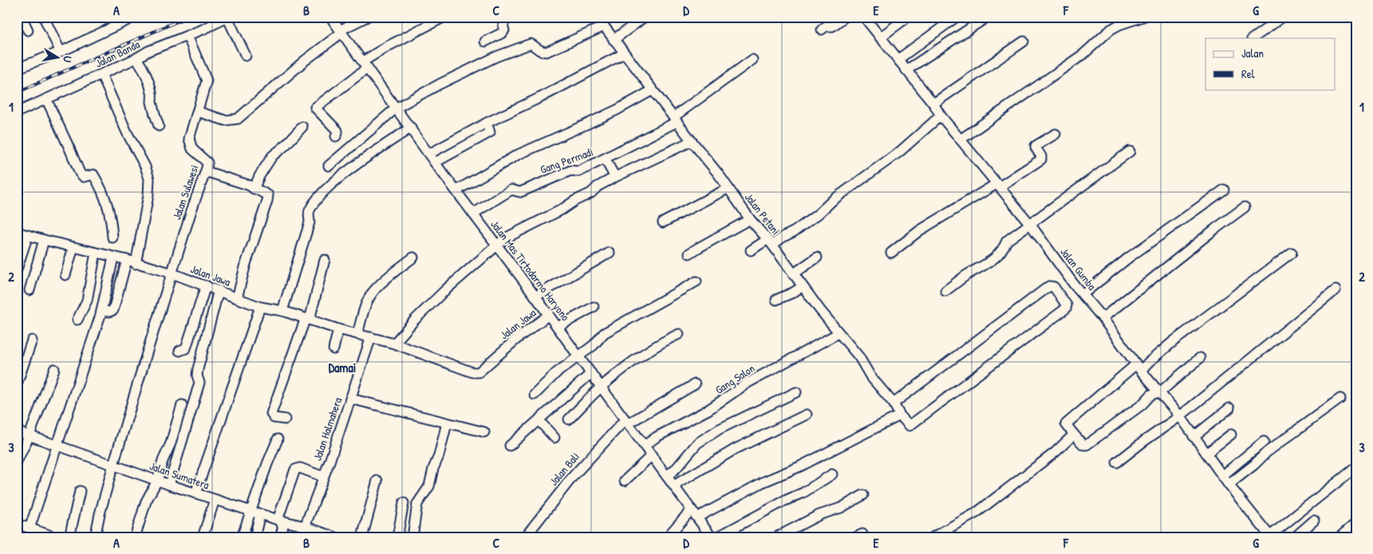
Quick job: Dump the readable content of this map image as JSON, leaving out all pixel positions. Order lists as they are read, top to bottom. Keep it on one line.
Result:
{"streets":{"street":["Jalan Banda","Gang Permadi","Jalan Sulawesi","Jalan Petani","Jalan Gumba","Jalan Mas Tirtodarmo Haryono","Jalan Jawa","Gang Salon","Jalan Halmahera","Jalan Bali","Jalan Sumatera"]},"crossings":[["Jalan Banda","Jalan Sulawesi"],["Gang Permadi","Jalan Petani"],["Gang Permadi","Jalan Mas Tirtodarmo Haryono"],["Jalan Sulawesi","Jalan Jawa"],["Jalan Sulawesi","Jalan Sumatera"],["Jalan Petani","Gang Salon"],["Jalan Mas Tirtodarmo Haryono","Jalan Jawa"],["Jalan Mas Tirtodarmo Haryono","Gang Salon"],["Jalan Mas Tirtodarmo Haryono","Jalan Bali"],["Jalan Jawa","Jalan Halmahera"],["Jalan Halmahera","Jalan Sumatera"]],"districts":["Damai"],"legend":["Jalan","Rel"],"north":"right","grid":{"columns":["A","B","C","D","E","F","G"],"rows":["1","2","3"]}}
